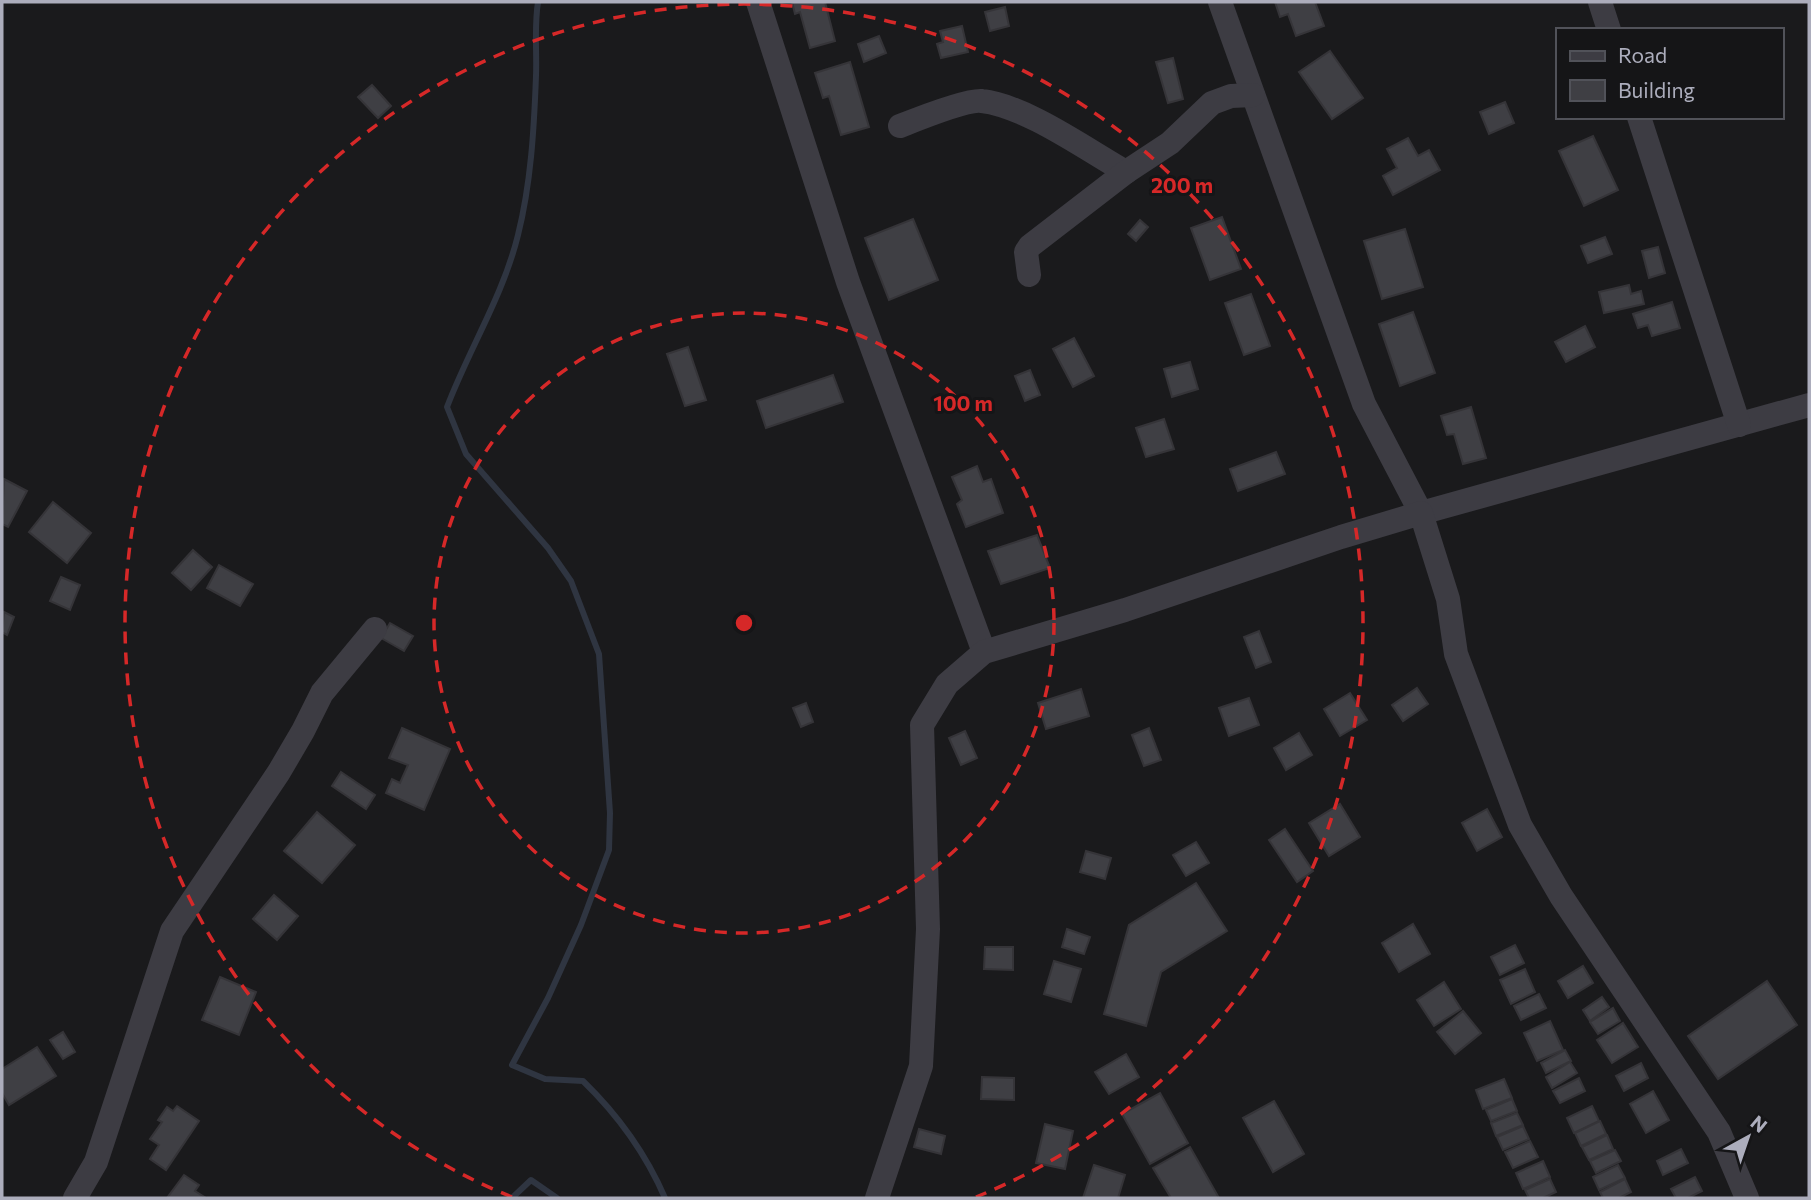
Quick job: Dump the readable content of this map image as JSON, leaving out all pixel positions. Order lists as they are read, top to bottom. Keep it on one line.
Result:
{"legend":["Road","Building"],"north":"top right","rings":["200 m","100 m"]}
